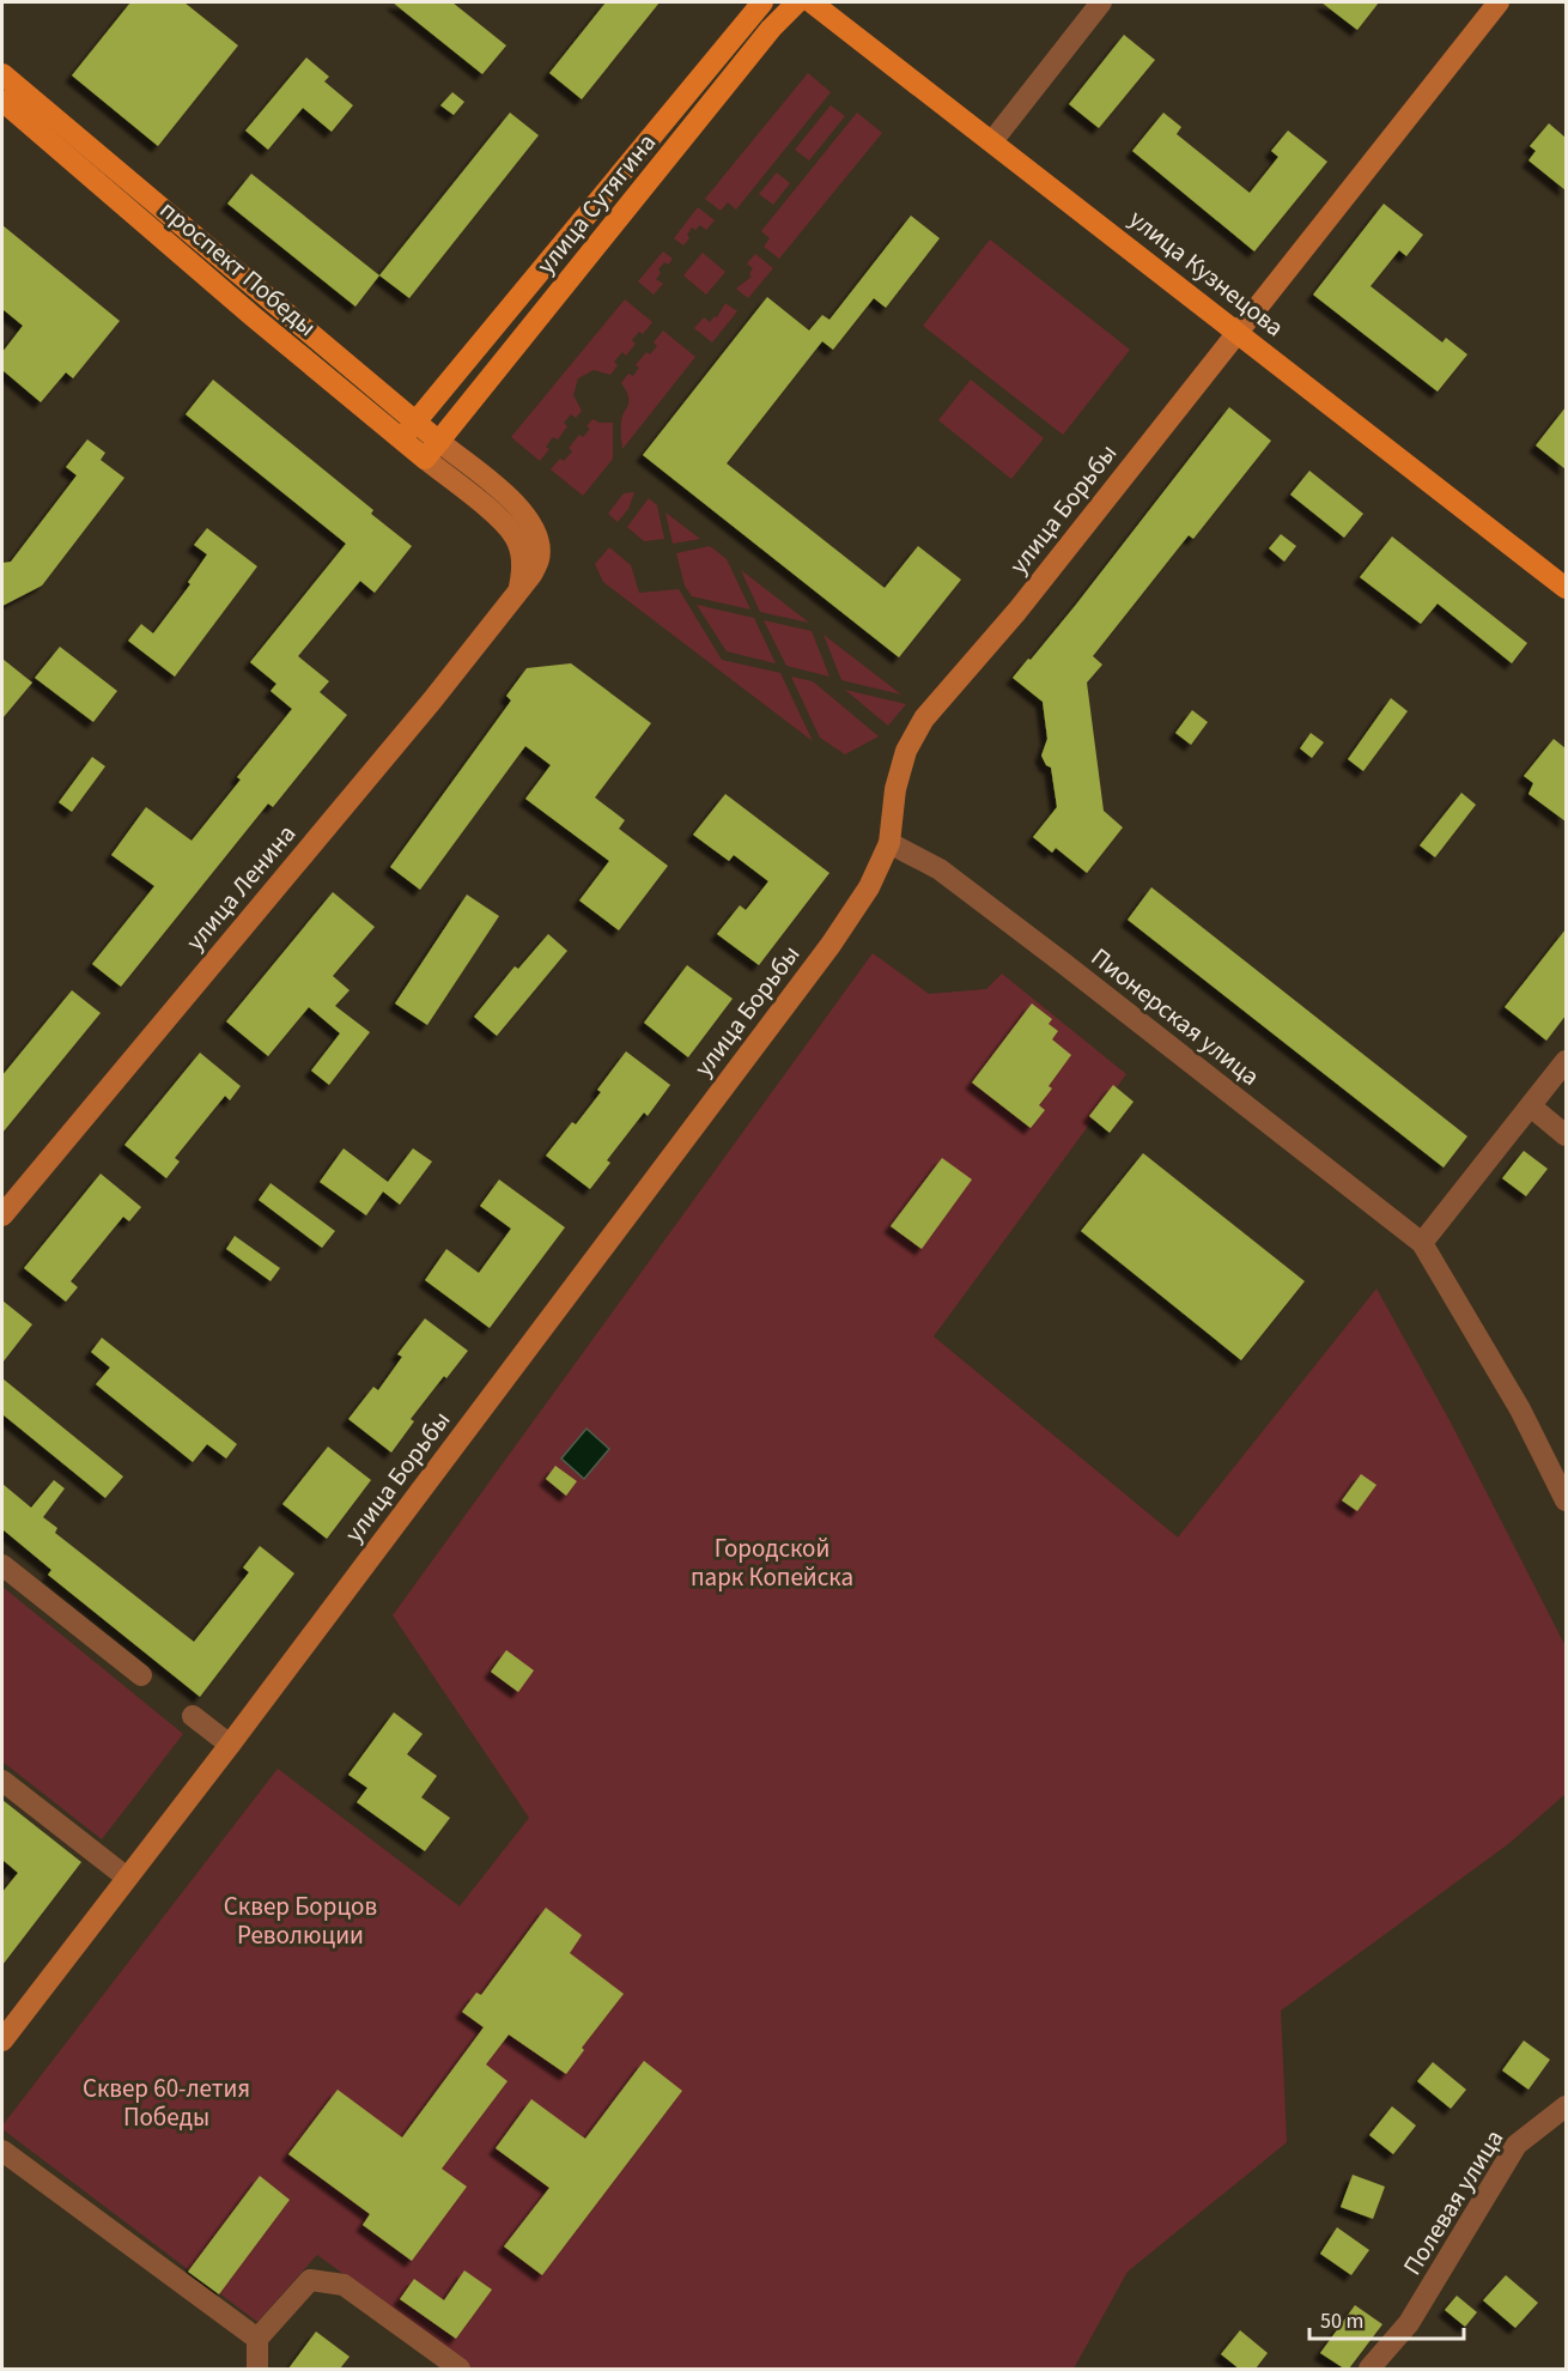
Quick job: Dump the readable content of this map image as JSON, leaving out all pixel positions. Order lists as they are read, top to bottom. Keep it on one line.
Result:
{"streets":{"main road":["улица Сутягина","проспект Победы","улица Кузнецова"],"street":["улица Борьбы","улица Ленина","Пионерская улица","Полевая улица"]},"crossings":[["улица Сутягина","проспект Победы"],["проспект Победы","улица Ленина"],["улица Кузнецова","улица Борьбы"],["улица Борьбы","Пионерская улица"]],"parks":["Городской парк Копейска","Сквер Борцов Революции","Сквер 60-летия Победы"],"scale_bar":"50 m"}
